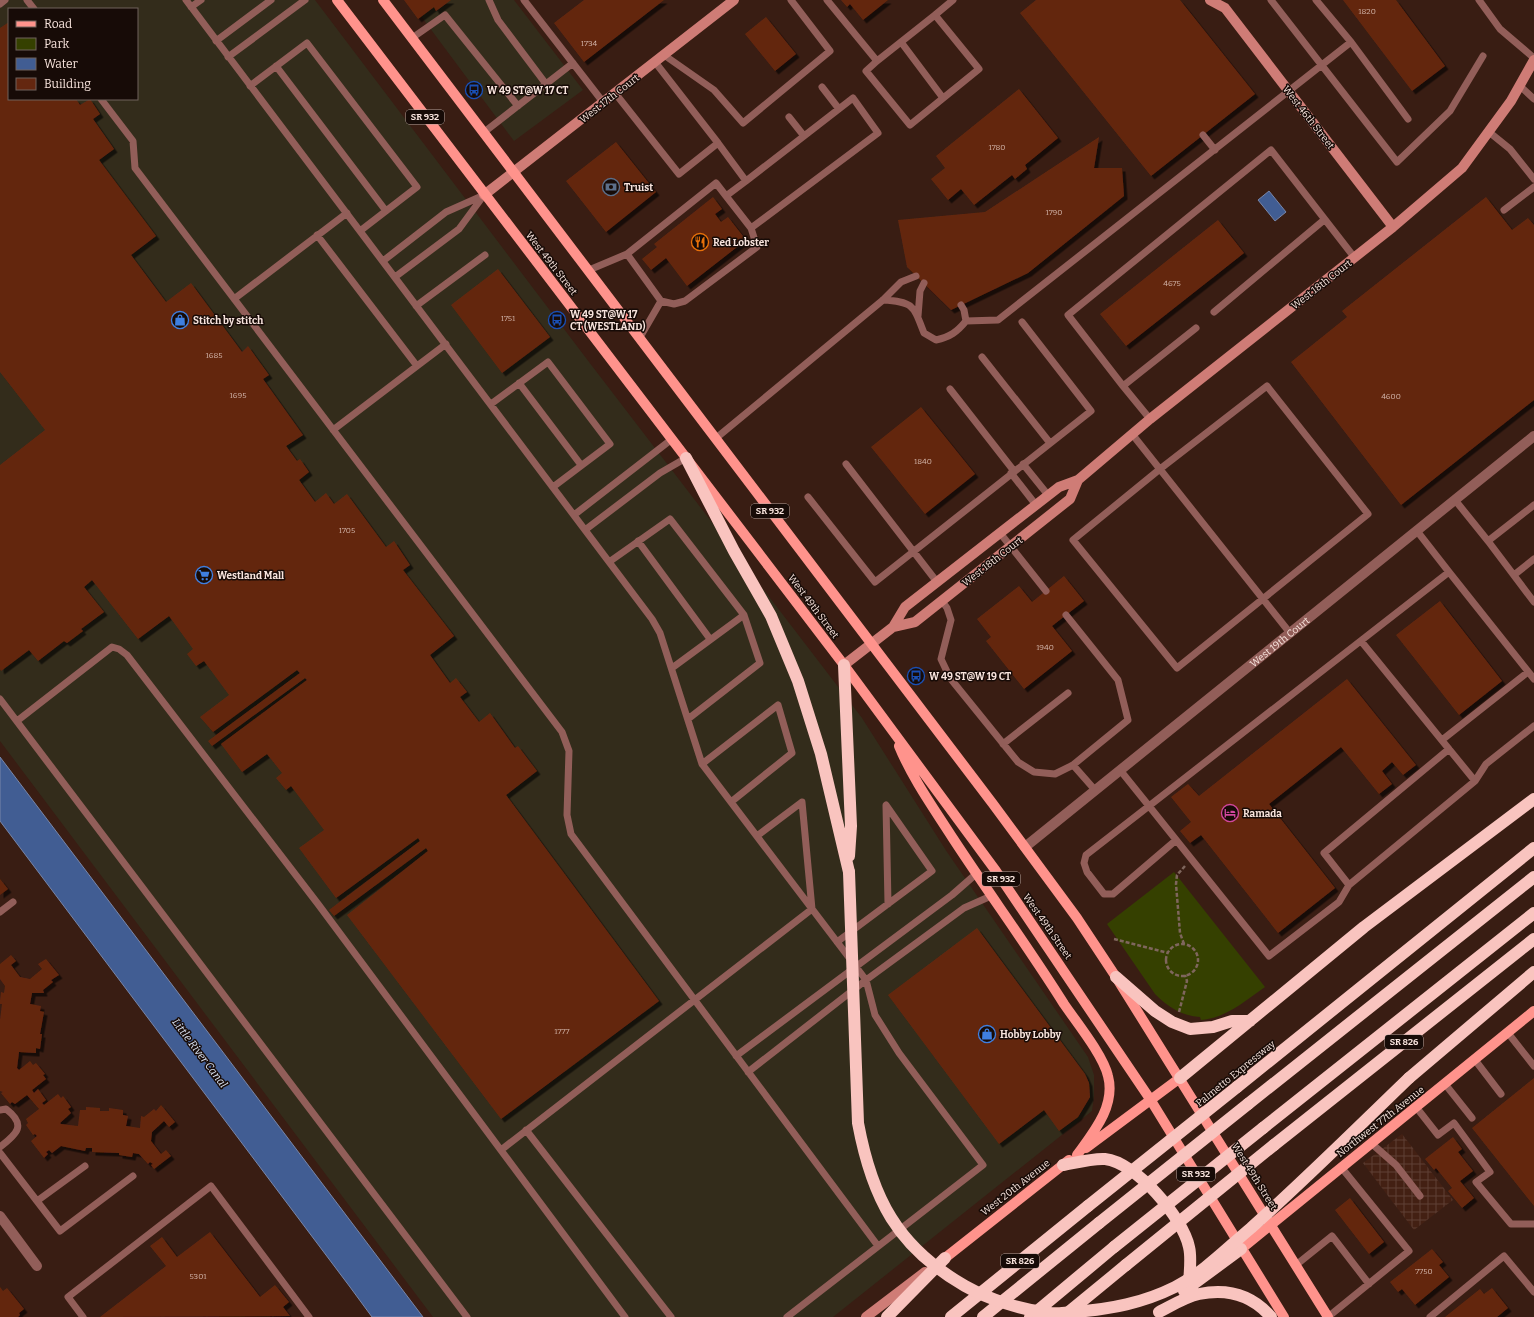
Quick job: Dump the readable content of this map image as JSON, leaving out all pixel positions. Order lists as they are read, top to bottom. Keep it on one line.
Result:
{"streets":{"highway":["SR 826","Palmetto Expressway"],"main road":["SR 932","West 49th Street","Northwest 77th Avenue","West 20th Avenue"],"street":["West 17th Court","West 46th Street","West 18th Court","West 19th Court"]},"crossings":[["West 17th Court","West 49th Street"],["SR 932","West 49th Street"],["SR 932","Northwest 77th Avenue"],["West 46th Street","West 18th Court"],["West 49th Street","West 18th Court"],["West 49th Street","West 19th Court"],["West 49th Street","Northwest 77th Avenue"],["West 49th Street","West 20th Avenue"]],"water":["Little River Canal"],"places":{"bus stop":["W 49 ST@W 17 CT","W 49 ST@W 17 CT (WESTLAND)","W 49 ST@W 19 CT"],"bank":["Truist"],"restaurant":["Red Lobster"],"shop":["Stitch by stitch","Hobby Lobby"],"supermarket":["Westland Mall"],"hotel":["Ramada"]},"house_numbers":["1820","1734","1780","1790","4675","1751","1685","1695","4600","1840","1705","1940","1777","7750","5301"],"legend":["Road","Park","Water","Building"]}
